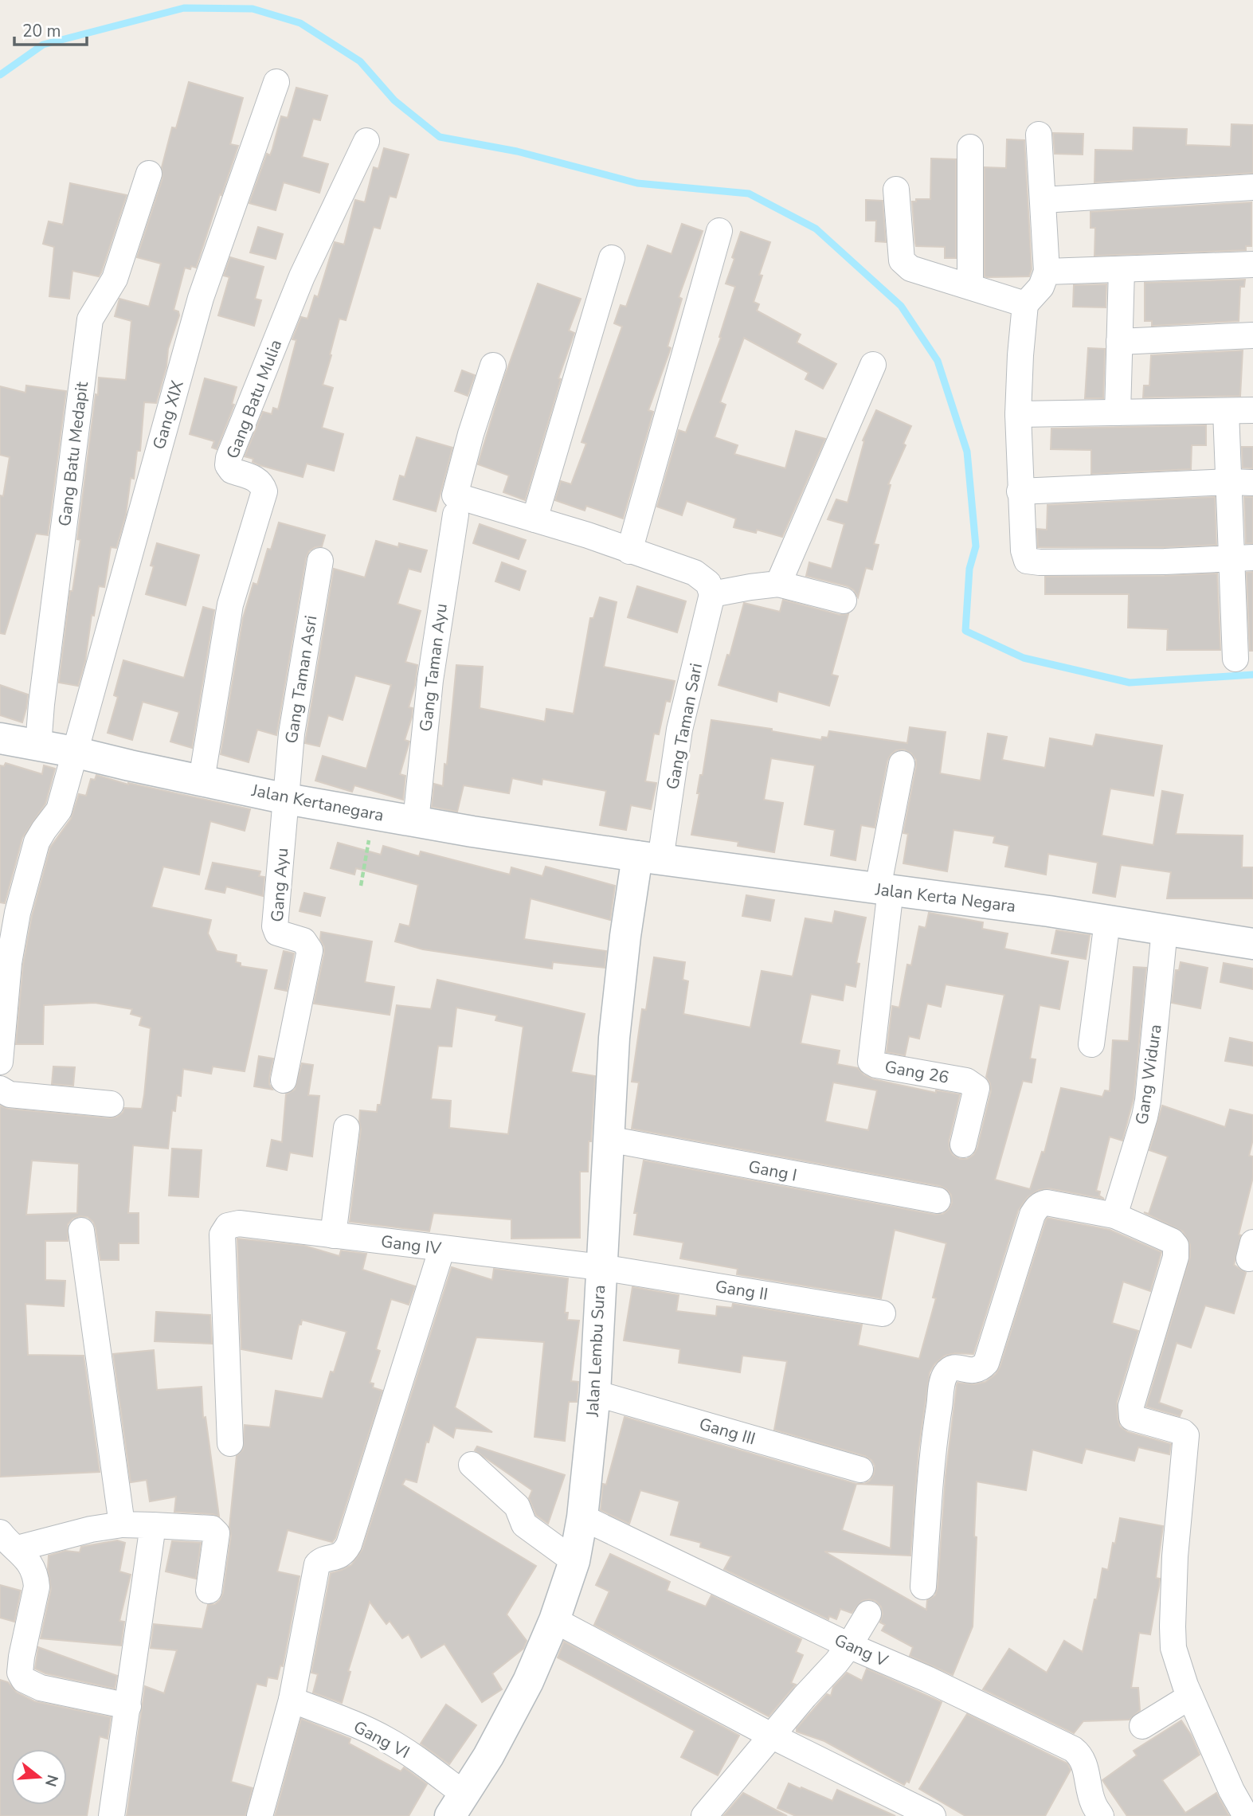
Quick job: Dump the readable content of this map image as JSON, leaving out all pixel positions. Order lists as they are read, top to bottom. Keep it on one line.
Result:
{"streets":{"street":["Gang Batu Mulia","Gang XIX","Gang Batu Medapit","Gang Taman Ayu","Gang Taman Asri","Gang Taman Sari","Jalan Kertanegara","Gang Ayu","Jalan Kerta Negara","Gang 26","Gang Widura","Gang I","Gang IV","Gang II","Jalan Lembu Sura","Gang III","Gang V","Gang VI"]},"crossings":[["Gang Batu Mulia","Jalan Kertanegara"],["Gang XIX","Jalan Kertanegara"],["Gang Batu Medapit","Jalan Kertanegara"],["Gang Taman Ayu","Jalan Kertanegara"],["Gang Taman Asri","Jalan Kertanegara"],["Gang Taman Asri","Gang Ayu"],["Gang Taman Sari","Jalan Kertanegara"],["Gang Taman Sari","Jalan Kerta Negara"],["Gang Taman Sari","Jalan Lembu Sura"],["Jalan Kertanegara","Gang Ayu"],["Jalan Kertanegara","Jalan Kerta Negara"],["Jalan Kertanegara","Jalan Lembu Sura"],["Jalan Kerta Negara","Gang 26"],["Jalan Kerta Negara","Gang Widura"],["Jalan Kerta Negara","Jalan Lembu Sura"],["Gang I","Jalan Lembu Sura"],["Gang IV","Gang II"],["Gang IV","Jalan Lembu Sura"],["Gang II","Jalan Lembu Sura"],["Jalan Lembu Sura","Gang III"],["Jalan Lembu Sura","Gang V"],["Jalan Lembu Sura","Gang VI"]],"scale_bar":"20 m","north":"right"}
